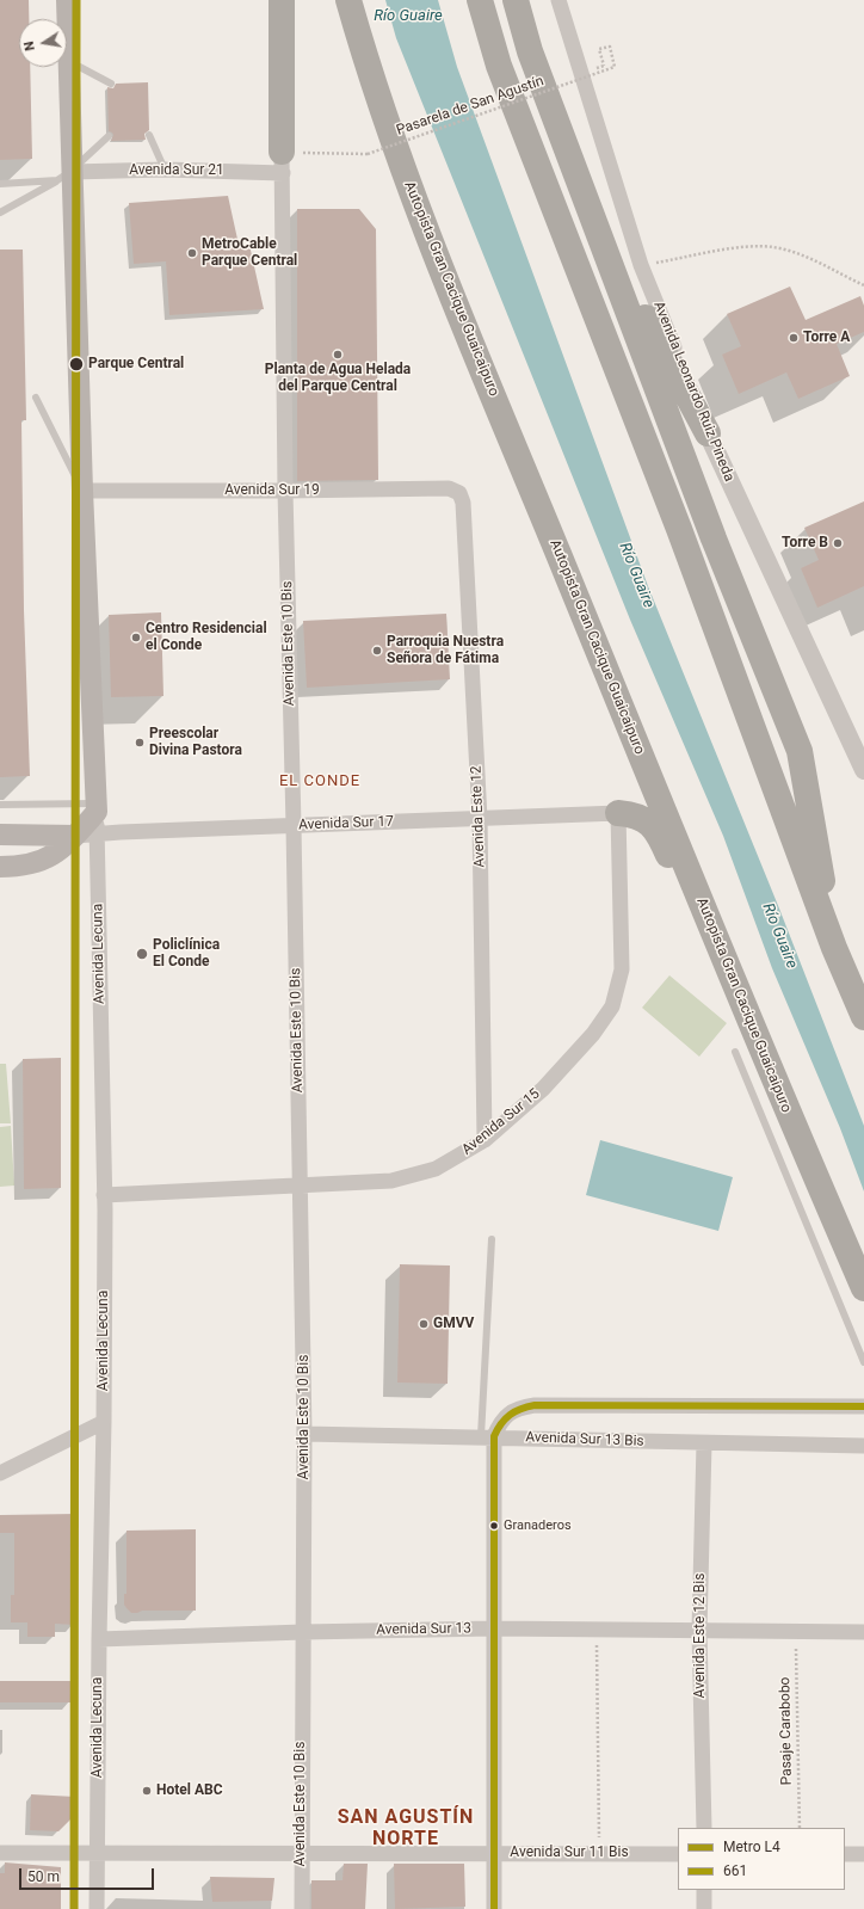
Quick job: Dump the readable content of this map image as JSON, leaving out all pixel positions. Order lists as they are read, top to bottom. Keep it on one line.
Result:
{"streets":{"highway":["Autopista Gran Cacique Guaicaipuro"],"main road":["Avenida Sur 17","Avenida Lecuna"],"street":["Avenida Sur 21","Avenida Leonardo Ruiz Pineda","Avenida Sur 19","Avenida Este 10 Bis","Avenida Este 12","Avenida Sur 15","Avenida Sur 13 Bis","Avenida Sur 13","Avenida Este 12 Bis","Avenida Sur 11 Bis"],"path":["Pasarela de San Agustín","Pasaje Carabobo"]},"crossings":[["Pasarela de San Agustín","Avenida Sur 21"],["Pasarela de San Agustín","Avenida Este 10 Bis"],["Avenida Sur 21","Avenida Este 10 Bis"],["Avenida Sur 21","Avenida Lecuna"],["Avenida Sur 19","Avenida Este 10 Bis"],["Avenida Sur 19","Avenida Este 12"],["Avenida Sur 19","Avenida Lecuna"],["Avenida Este 10 Bis","Avenida Sur 17"],["Avenida Este 10 Bis","Avenida Sur 15"],["Avenida Este 10 Bis","Avenida Sur 13 Bis"],["Avenida Este 10 Bis","Avenida Sur 13"],["Avenida Este 10 Bis","Avenida Sur 11 Bis"],["Avenida Este 12","Avenida Sur 17"],["Avenida Este 12","Avenida Sur 15"],["Avenida Sur 17","Avenida Lecuna"],["Avenida Sur 17","Avenida Sur 15"],["Avenida Lecuna","Avenida Sur 15"],["Avenida Lecuna","Avenida Sur 13"],["Avenida Lecuna","Avenida Sur 11 Bis"],["Avenida Sur 13 Bis","Avenida Este 12 Bis"],["Avenida Sur 13","Avenida Este 12 Bis"],["Avenida Sur 13","Pasaje Carabobo"]],"districts":["EL CONDE","SAN AGUSTÍN NORTE"],"water":["Río Guaire"],"places":["MetroCable Parque Central","Torre A","Planta de Agua Helada del Parque Central","Parque Central","Torre B","Centro Residencial el Conde","Parroquia Nuestra Señora de Fátima","Preescolar Divina Pastora","Policlínica El Conde","GMVV","Granaderos","Hotel ABC"],"lines":["metro line L4","transit line 661"],"legend":["Metro L4","661"],"scale_bar":"50 m","north":"left"}
